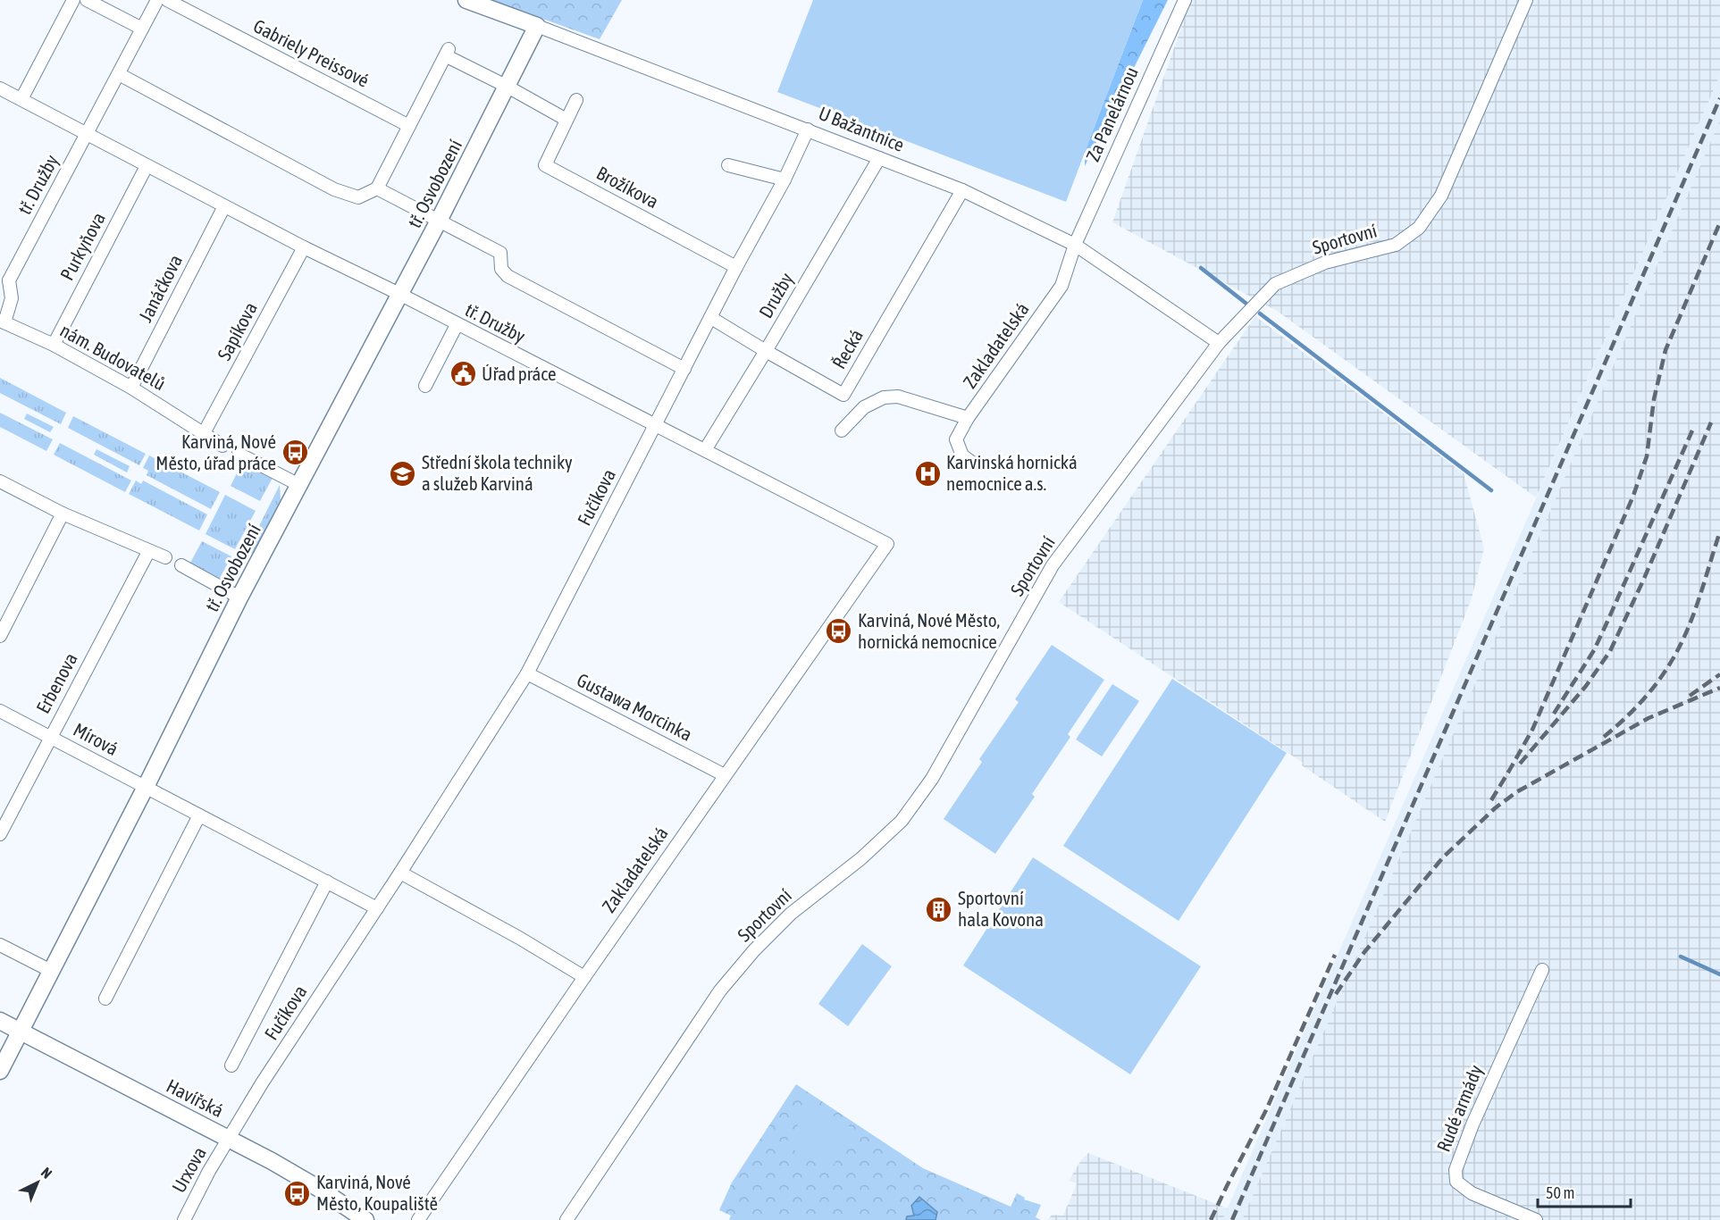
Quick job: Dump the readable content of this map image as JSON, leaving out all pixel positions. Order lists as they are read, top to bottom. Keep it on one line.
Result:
{"streets":{"street":["Gabriely Preissové","Za Panelárnou","U Bažantnice","tř. Osvobození","tř. Družby","Brožíkova","Sportovní","Purkyňova","Janáčkova","Družby","Sapíkova","Zakladatelská","Řecká","nám. Budovatelů","Fučíkova","Erbenova","Gustawa Morcinka","Mírová","Havířská","Rudé armády","Urxova"]},"crossings":[["Za Panelárnou","U Bažantnice"],["Za Panelárnou","Zakladatelská"],["U Bažantnice","tř. Osvobození"],["U Bažantnice","Sportovní"],["U Bažantnice","Družby"],["U Bažantnice","Zakladatelská"],["U Bažantnice","Řecká"],["U Bažantnice","Fučíkova"],["tř. Osvobození","tř. Družby"],["tř. Osvobození","Mírová"],["tř. Osvobození","Havířská"],["tř. Družby","Purkyňova"],["tř. Družby","Janáčkova"],["tř. Družby","Družby"],["tř. Družby","Sapíkova"],["tř. Družby","Zakladatelská"],["tř. Družby","Fučíkova"],["Brožíkova","Fučíkova"],["Purkyňova","nám. Budovatelů"],["Janáčkova","nám. Budovatelů"],["Družby","Řecká"],["Sapíkova","nám. Budovatelů"],["Zakladatelská","Gustawa Morcinka"],["Řecká","Fučíkova"],["Fučíkova","Gustawa Morcinka"],["Fučíkova","Havířská"],["Fučíkova","Urxova"],["Erbenova","Mírová"],["Havířská","Urxova"]],"places":{"public building":["Úřad práce"],"bus stop":["Karviná, Nové Město, úřad práce","Karviná, Nové Město, hornická nemocnice","Karviná, Nové Město, Koupaliště"],"school or university":["Střední škola techniky a služeb Karviná"],"hospital":["Karvinská hornická nemocnice a.s."],"building":["Sportovní hala Kovona"]},"scale_bar":"50 m","north":"top right"}
